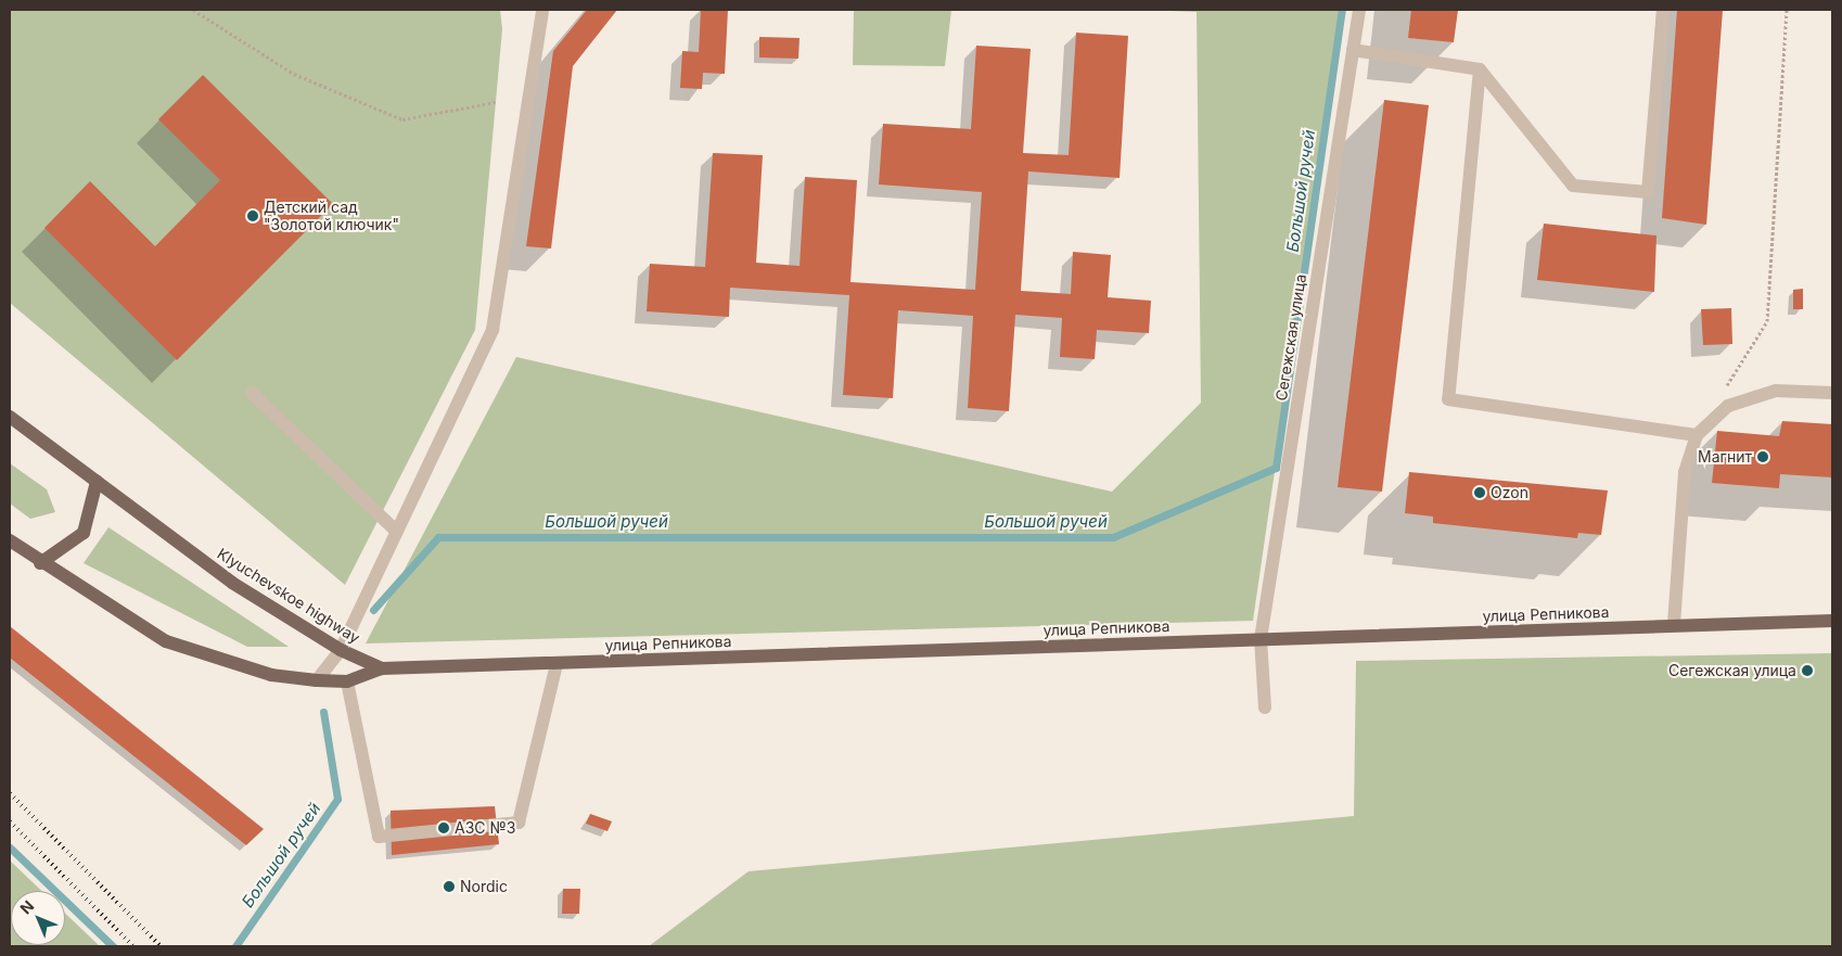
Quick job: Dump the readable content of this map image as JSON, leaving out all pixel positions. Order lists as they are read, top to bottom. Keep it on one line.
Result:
{"streets":{"main road":["Klyuchevskoe highway","улица Репникова"],"street":["Сегежская улица"]},"crossings":[["Сегежская улица","улица Репникова"],["Klyuchevskoe highway","улица Репникова"]],"water":["Большой ручей"],"places":["Детский сад \"Золотой ключик\"","Магнит","Ozon","Сегежская улица","АЗС №3","Nordic"],"north":"top left"}
